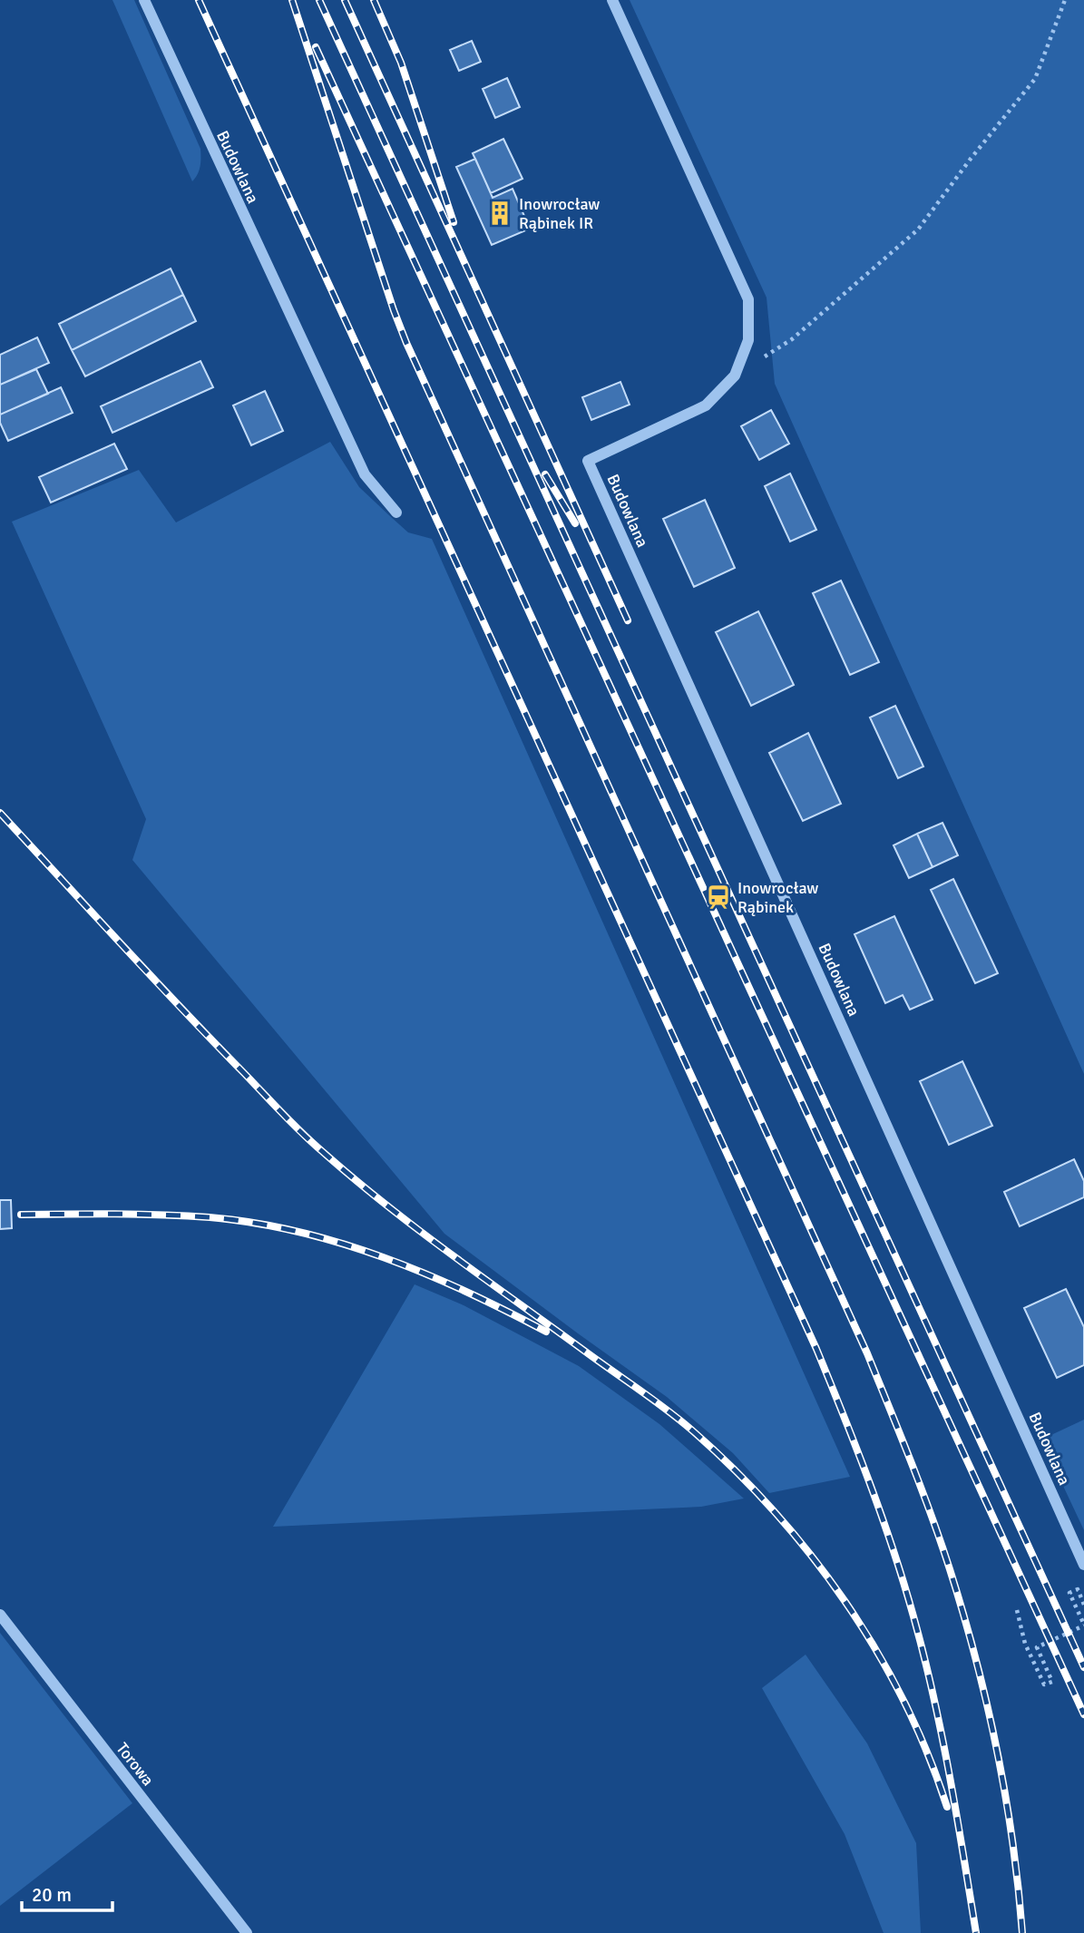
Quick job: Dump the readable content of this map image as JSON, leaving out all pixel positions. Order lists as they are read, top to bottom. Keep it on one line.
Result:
{"streets":{"street":["Budowlana","Torowa"]},"places":{"building":["Inowrocław Rąbinek IR"],"station":["Inowrocław Rąbinek"]},"scale_bar":"20 m"}
